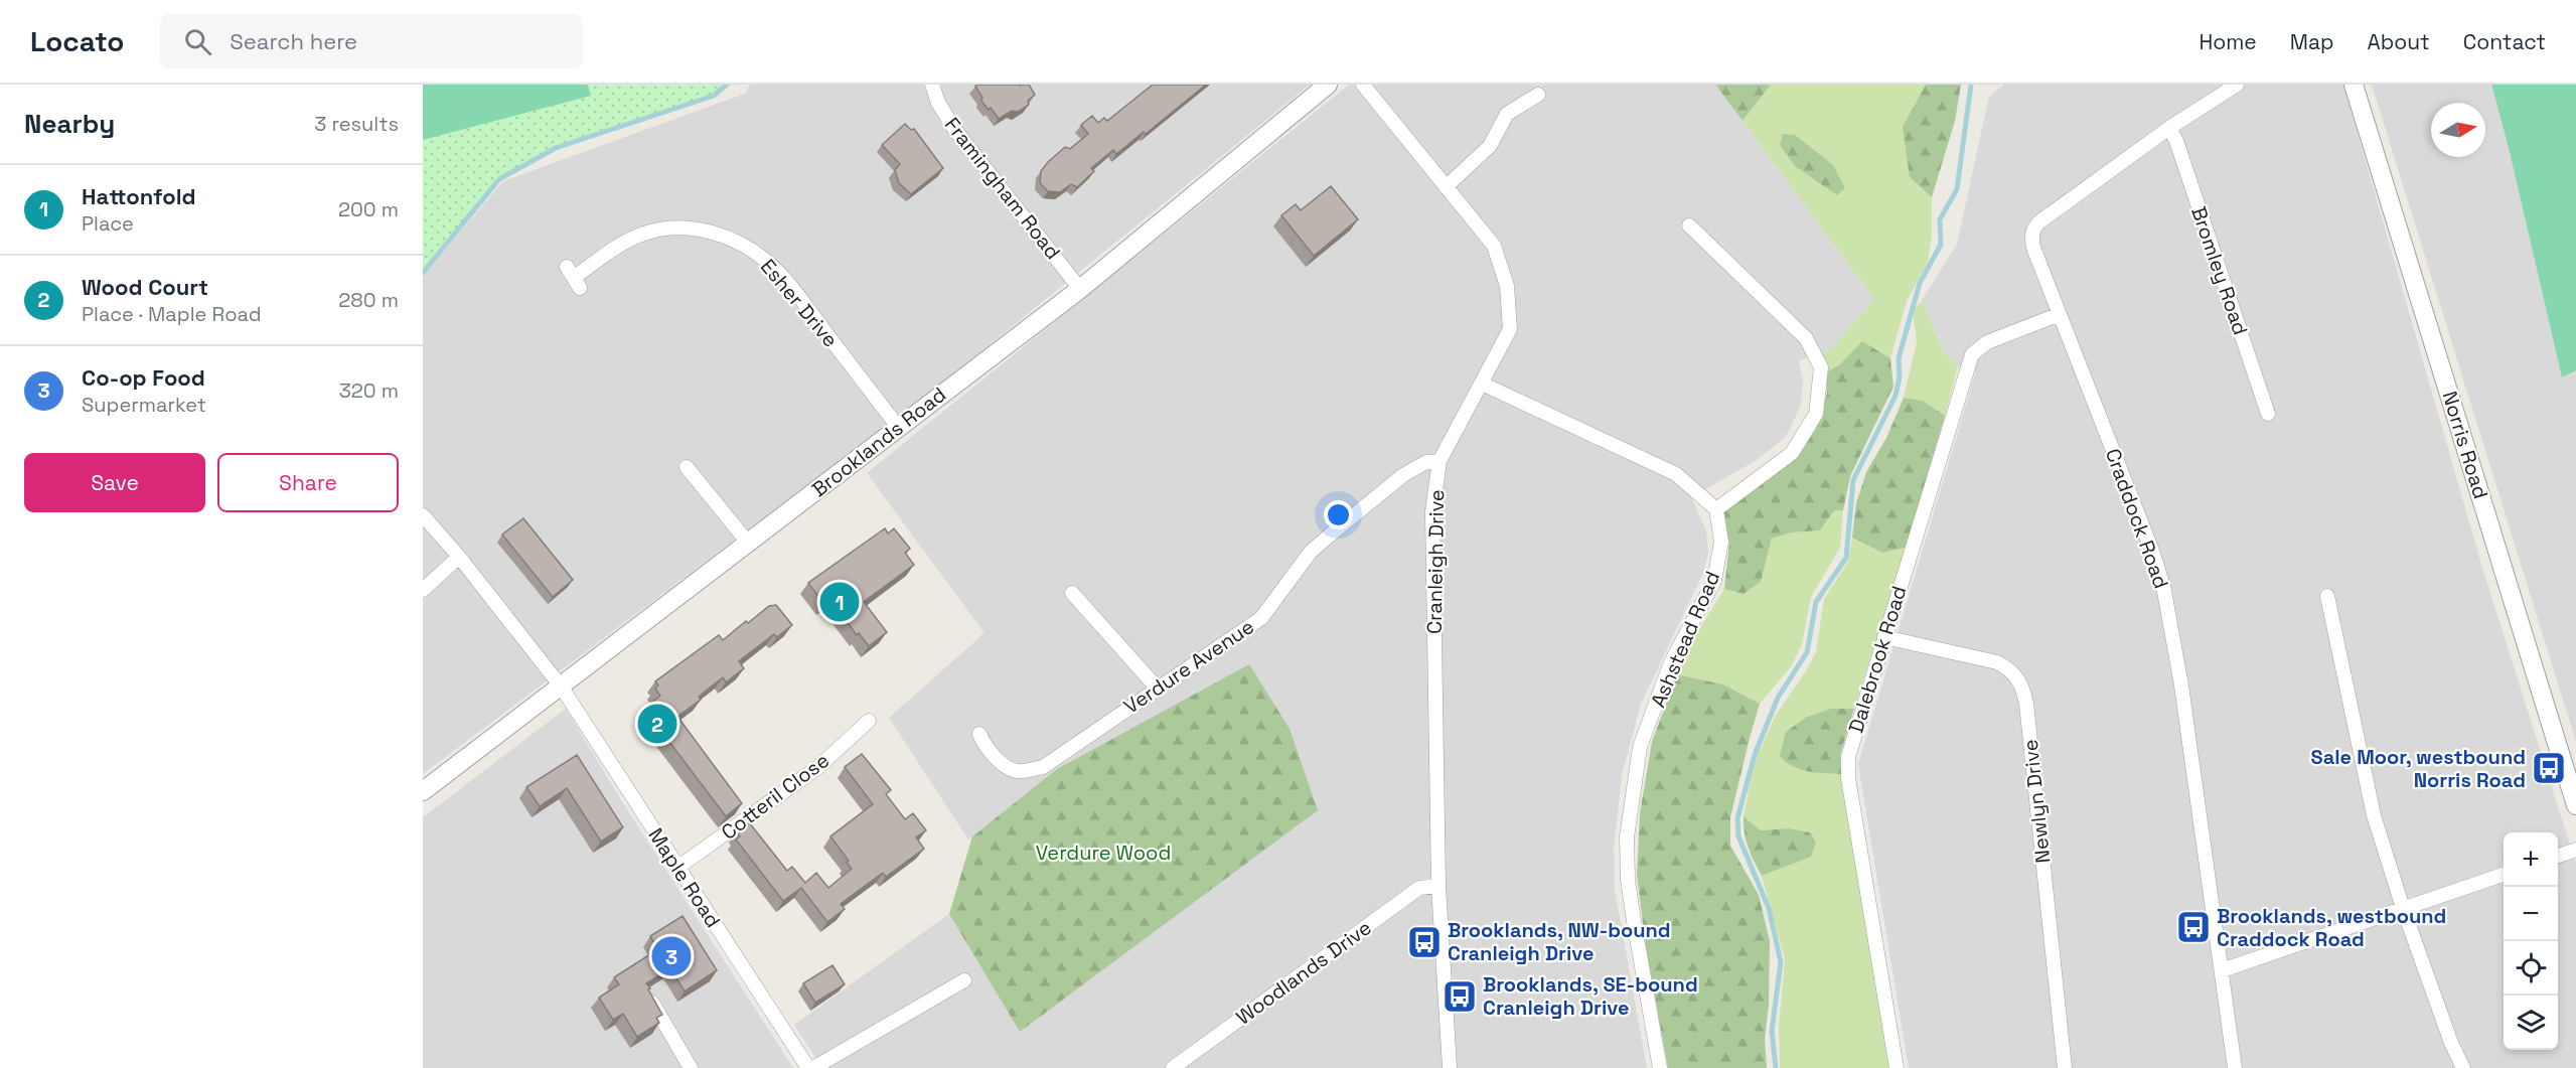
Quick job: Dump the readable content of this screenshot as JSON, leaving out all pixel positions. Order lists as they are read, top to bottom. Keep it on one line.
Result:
{"streets":{"street":["Framingham Road","Bromley Road","Esher Drive","Brooklands Road","Norris Road","Craddock Road","Cranleigh Drive","Ashstead Road","Dalebrook Road","Verdure Avenue","Cotteril Close","Newlyn Drive","Maple Road","Woodlands Drive"]},"crossings":[["Framingham Road","Brooklands Road"],["Bromley Road","Craddock Road"],["Esher Drive","Brooklands Road"],["Brooklands Road","Maple Road"],["Craddock Road","Dalebrook Road"],["Cranleigh Drive","Verdure Avenue"],["Cranleigh Drive","Woodlands Drive"],["Dalebrook Road","Newlyn Drive"],["Cotteril Close","Maple Road"]],"parks":["Verdure Wood"],"places":{"bus stop":["Sale Moor, westbound Norris Road","Brooklands, westbound Craddock Road","Brooklands, NW-bound Cranleigh Drive","Brooklands, SE-bound Cranleigh Drive"]},"north":"right","page":{"header":"Locato","search":"Search here","nav":["Home","Map","About","Contact"],"heading":["Nearby","3 results"],"list":[{"mark":"1","name":"Hattonfold","note":"Place","value":"200 m"},{"mark":"2","name":"Wood Court","note":"Place · Maple Road","value":"280 m"},{"mark":"3","name":"Co-op Food","note":"Supermarket","value":"320 m"}],"buttons":["Save","Share"],"pins":["1","2","3"],"map_buttons":["+","−"]}}
